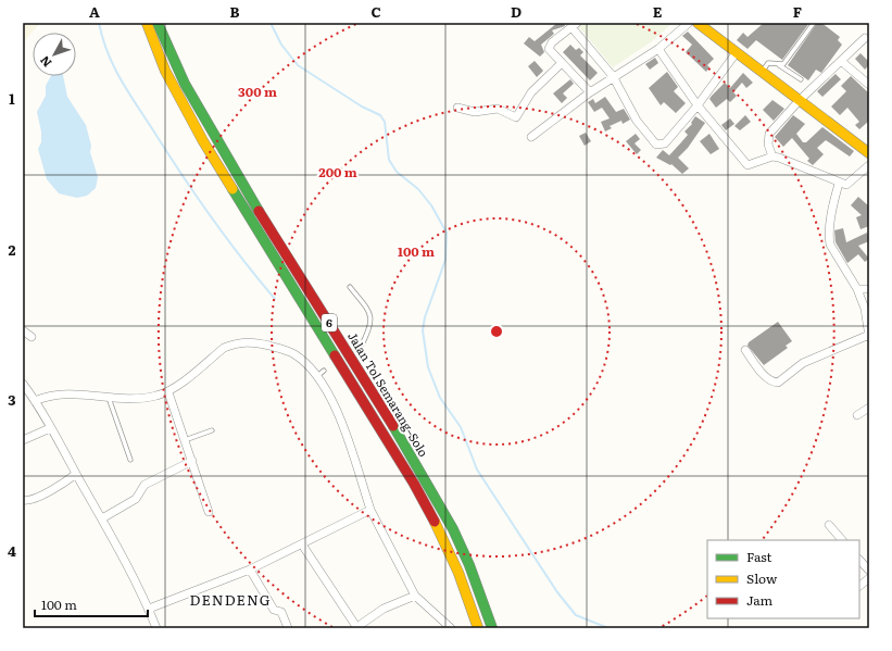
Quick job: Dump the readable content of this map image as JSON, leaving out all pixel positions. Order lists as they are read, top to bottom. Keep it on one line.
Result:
{"streets":{"main road":["6","Jalan Tol Semarang–Solo"]},"districts":["DENDENG"],"legend":["Fast","Slow","Jam"],"scale_bar":"100 m","north":"bottom left","grid":{"columns":["A","B","C","D","E","F"],"rows":["1","2","3","4"]},"rings":["300 m","200 m","100 m"]}
